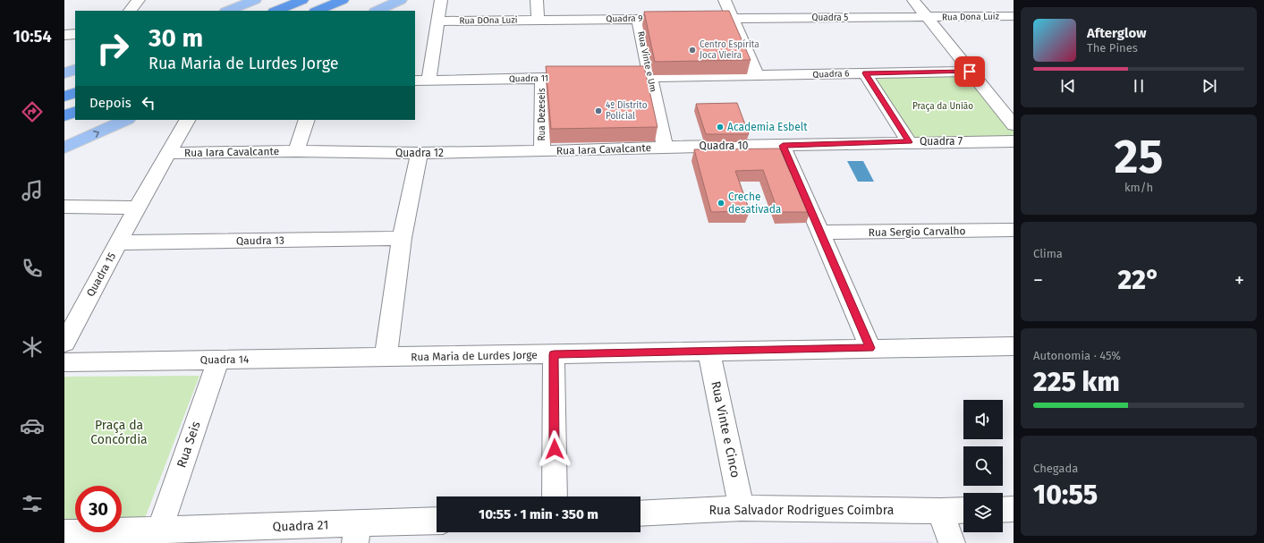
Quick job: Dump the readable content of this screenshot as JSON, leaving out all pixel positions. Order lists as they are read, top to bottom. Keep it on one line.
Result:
{"streets":{"street":["Rua Dona Luiz","Quadra 5","Quadra 9","Rua DOna Luzi","Rua Vinte e Um","Quadra 6","Quadra 11","Rua Dezeseis","Quadra 7","Quadra 10","Rua Iara Cavalcante","Quadra 12","Rua Sergio Carvalho","Qaudra 13","Quadra 15","Rua Maria de Lurdes Jorge","Quadra 14","Rua Vinte e Cinco","Rua Seis","Rua Salvador Rodrigues Coimbra","Quadra 21"]},"crossings":[["Rua Dona Luiz","Quadra 5"],["Quadra 5","Quadra 9"],["Quadra 9","Rua DOna Luzi"],["Quadra 9","Rua Vinte e Um"],["Rua Vinte e Um","Quadra 10"],["Rua Vinte e Um","Rua Iara Cavalcante"],["Quadra 11","Rua Dezeseis"],["Rua Dezeseis","Rua Iara Cavalcante"],["Rua Dezeseis","Quadra 12"],["Quadra 7","Quadra 10"],["Quadra 10","Rua Iara Cavalcante"],["Rua Iara Cavalcante","Quadra 12"],["Rua Iara Cavalcante","Quadra 15"],["Qaudra 13","Quadra 15"],["Rua Maria de Lurdes Jorge","Quadra 14"],["Rua Maria de Lurdes Jorge","Rua Vinte e Cinco"],["Quadra 14","Rua Seis"],["Rua Vinte e Cinco","Rua Salvador Rodrigues Coimbra"],["Rua Seis","Quadra 21"]],"parks":["Praça da União","Praça da Concórdia"],"places":["Centro Espírita Joca Vieira","4º Distrito Policial","Academia Esbelt","Creche desativada"],"page":{"tabs":"10:54","turn":["30 m","Rua Maria de Lurdes Jorge"],"song":["Afterglow","The Pines"],"then":"Depois","tile":[["25","km/h"],"Clima",["Autonomia · 45%","225 km"],["Chegada","10:55"]],"heat":["−","22°","+"],"limit":"30","trip":"10:55 · 1 min · 350 m"}}
